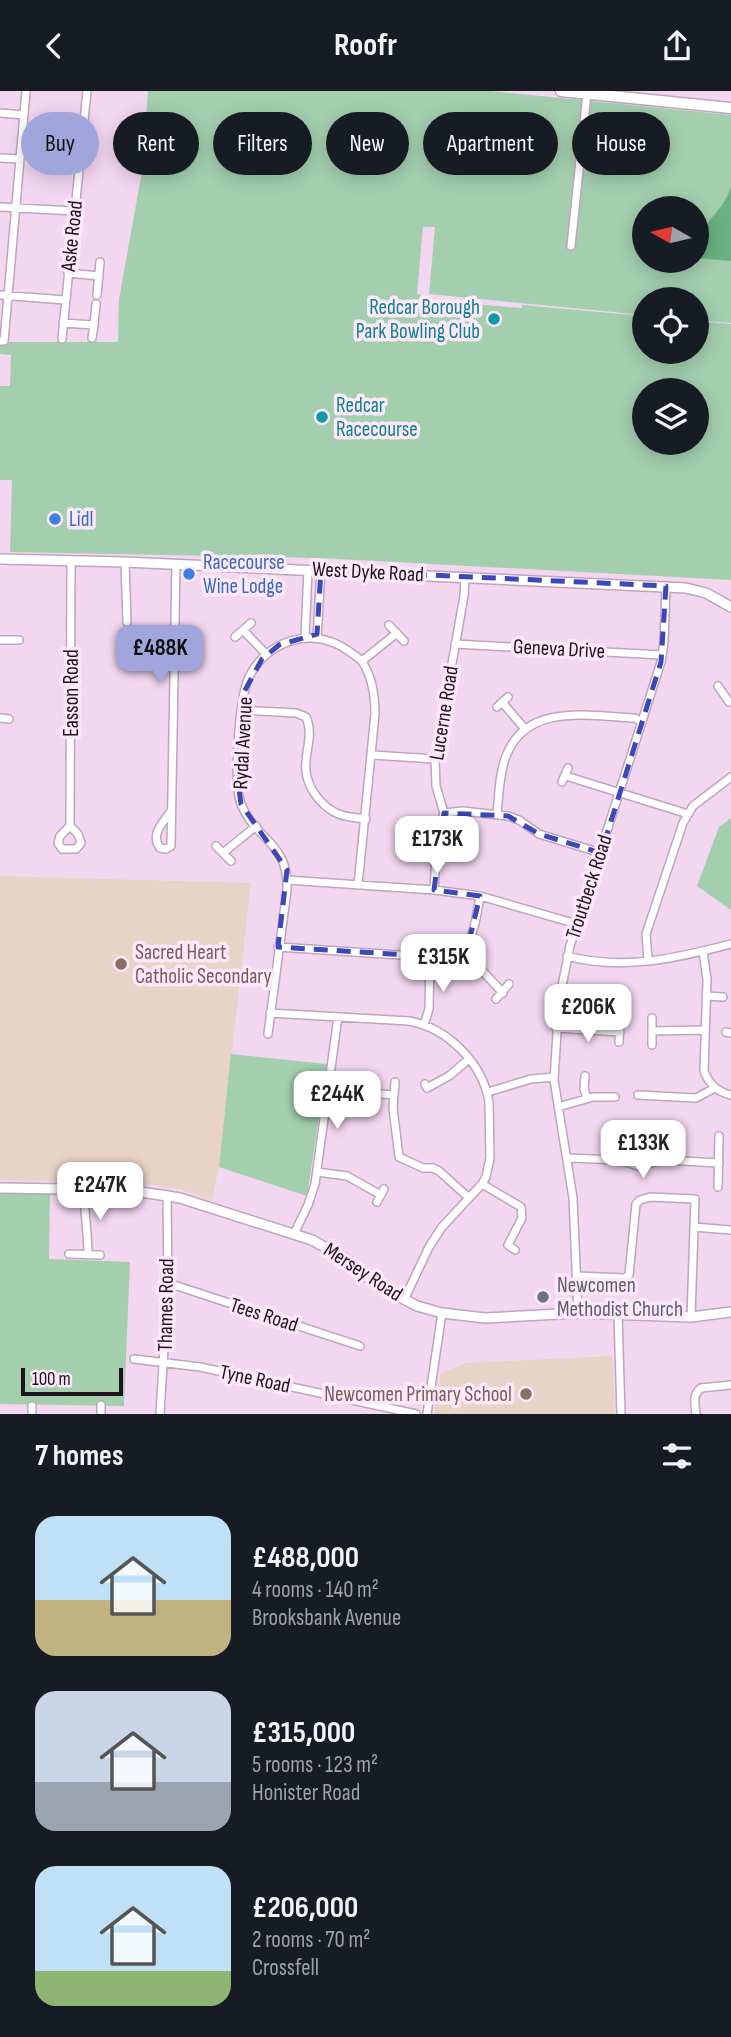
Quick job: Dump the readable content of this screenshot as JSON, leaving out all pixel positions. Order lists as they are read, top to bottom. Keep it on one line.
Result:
{"streets":{"street":["Aske Road","West Dyke Road","Geneva Drive","Easson Road","Lucerne Road","Rydal Avenue","Troutbeck Road","Mersey Road","Thames Road","Tees Road","Tyne Road"]},"crossings":[["West Dyke Road","Easson Road"],["West Dyke Road","Lucerne Road"],["West Dyke Road","Troutbeck Road"],["Geneva Drive","Lucerne Road"],["Geneva Drive","Troutbeck Road"],["Troutbeck Road","Mersey Road"],["Mersey Road","Thames Road"],["Thames Road","Tees Road"],["Thames Road","Tyne Road"]],"places":["Redcar Borough Park Bowling Club","Redcar Racecourse","Lidl","Racecourse Wine Lodge","Sacred Heart Catholic Secondary","Newcomen Methodist Church","Newcomen Primary School"],"scale_bar":"100 m","north":"left","page":{"header":"Roofr","chip":["Buy","Rent","Filters","New","Apartment","House"],"price":["£488K","£173K","£315K","£206K","£244K","£133K","£247K"],"scale":"100 m","heading":"7 homes","list":[{"name":"£488,000","note":"4 rooms · 140 m² · Brooksbank Avenue"},{"name":"£315,000","note":"5 rooms · 123 m² · Honister Road"},{"name":"£206,000","note":"2 rooms · 70 m² · Crossfell"}]}}
